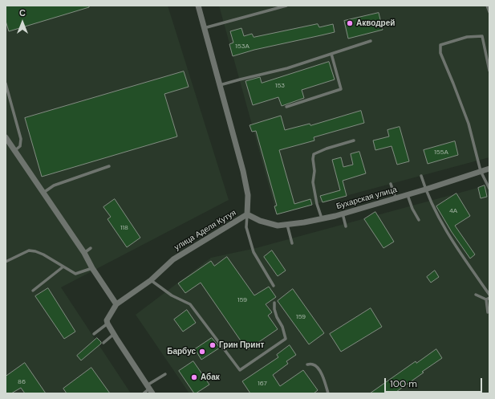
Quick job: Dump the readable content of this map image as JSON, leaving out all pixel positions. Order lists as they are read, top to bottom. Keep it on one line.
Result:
{"streets":{"street":["Бухарская улица","улица Аделя Кутуя"]},"crossings":[["Бухарская улица","улица Аделя Кутуя"]],"places":["Акводрей","Грин Принт","Барбус","Абак"],"house_numbers":["153А","153","155А","4А","118","159","159","86","167"],"scale_bar":"100 m","north":"top"}
